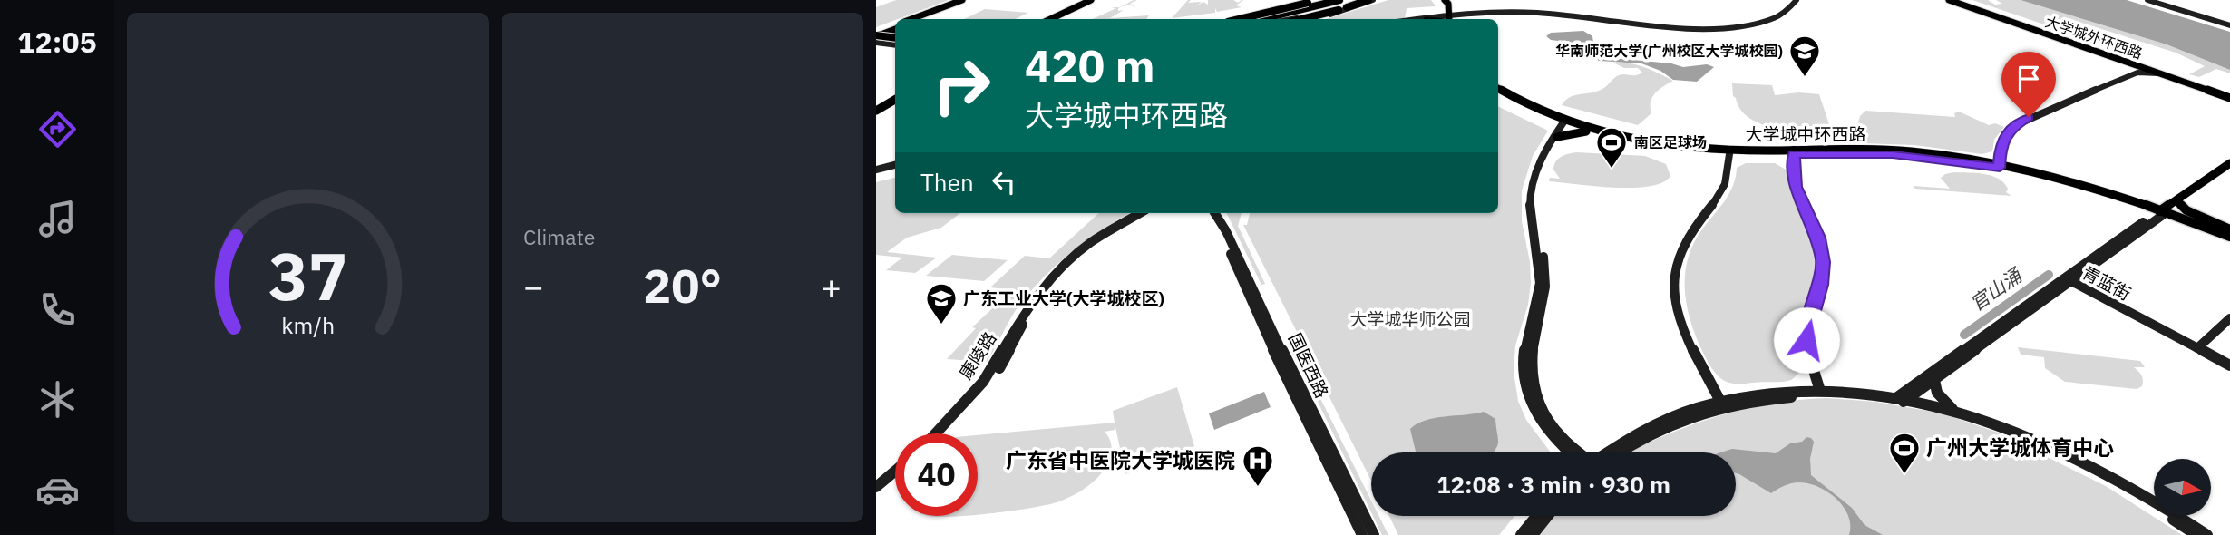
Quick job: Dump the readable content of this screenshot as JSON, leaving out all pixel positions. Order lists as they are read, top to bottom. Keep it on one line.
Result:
{"streets":{"main road":["大学城外环西路","大学城中环西路","青蓝街","康陵路","国医西路"]},"water":["官山涌"],"parks":["大学城华师公园"],"places":{"school or university":["华南师范大学(广州校区大学城校园)","广东工业大学(大学城校区)"],"sports":["南区足球场","广州大学城体育中心"],"hospital":["广东省中医院大学城医院"]},"north":"right","page":{"tabs":"12:05","tile":"Climate","turn":["420 m","大学城中环西路"],"then":"Then","heat":["−","20°","+"],"limit":"40","trip":"12:08 · 3 min · 930 m","gauge":["37","km/h"]}}
